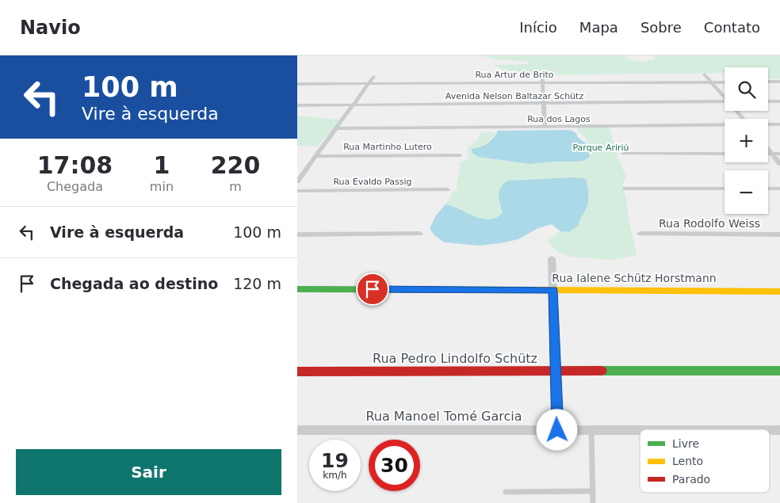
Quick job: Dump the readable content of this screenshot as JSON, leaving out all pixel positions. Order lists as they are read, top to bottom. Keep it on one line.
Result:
{"streets":{"street":["Rua Artur de Brito","Avenida Nelson Baltazar Schütz","Rua dos Lagos","Rua Martinho Lutero","Rua Evaldo Passig","Rua Rodolfo Weiss","Rua Ialene Schütz Horstmann","Rua Pedro Lindolfo Schütz","Rua Manoel Tomé Garcia"]},"parks":["Parque Aririú"],"legend":["Livre","Lento","Parado"],"page":{"header":"Navio","nav":["Início","Mapa","Sobre","Contato"],"turn":["100 m","Vire à esquerda"],"map_buttons":["+","−"],"eta":["17:08","Chegada","1","min","220","m"],"list":[{"name":"Vire à esquerda","value":"100 m"},{"name":"Chegada ao destino","value":"120 m"}],"speed":"19 km/h","limit":"30","buttons":"Sair"}}
